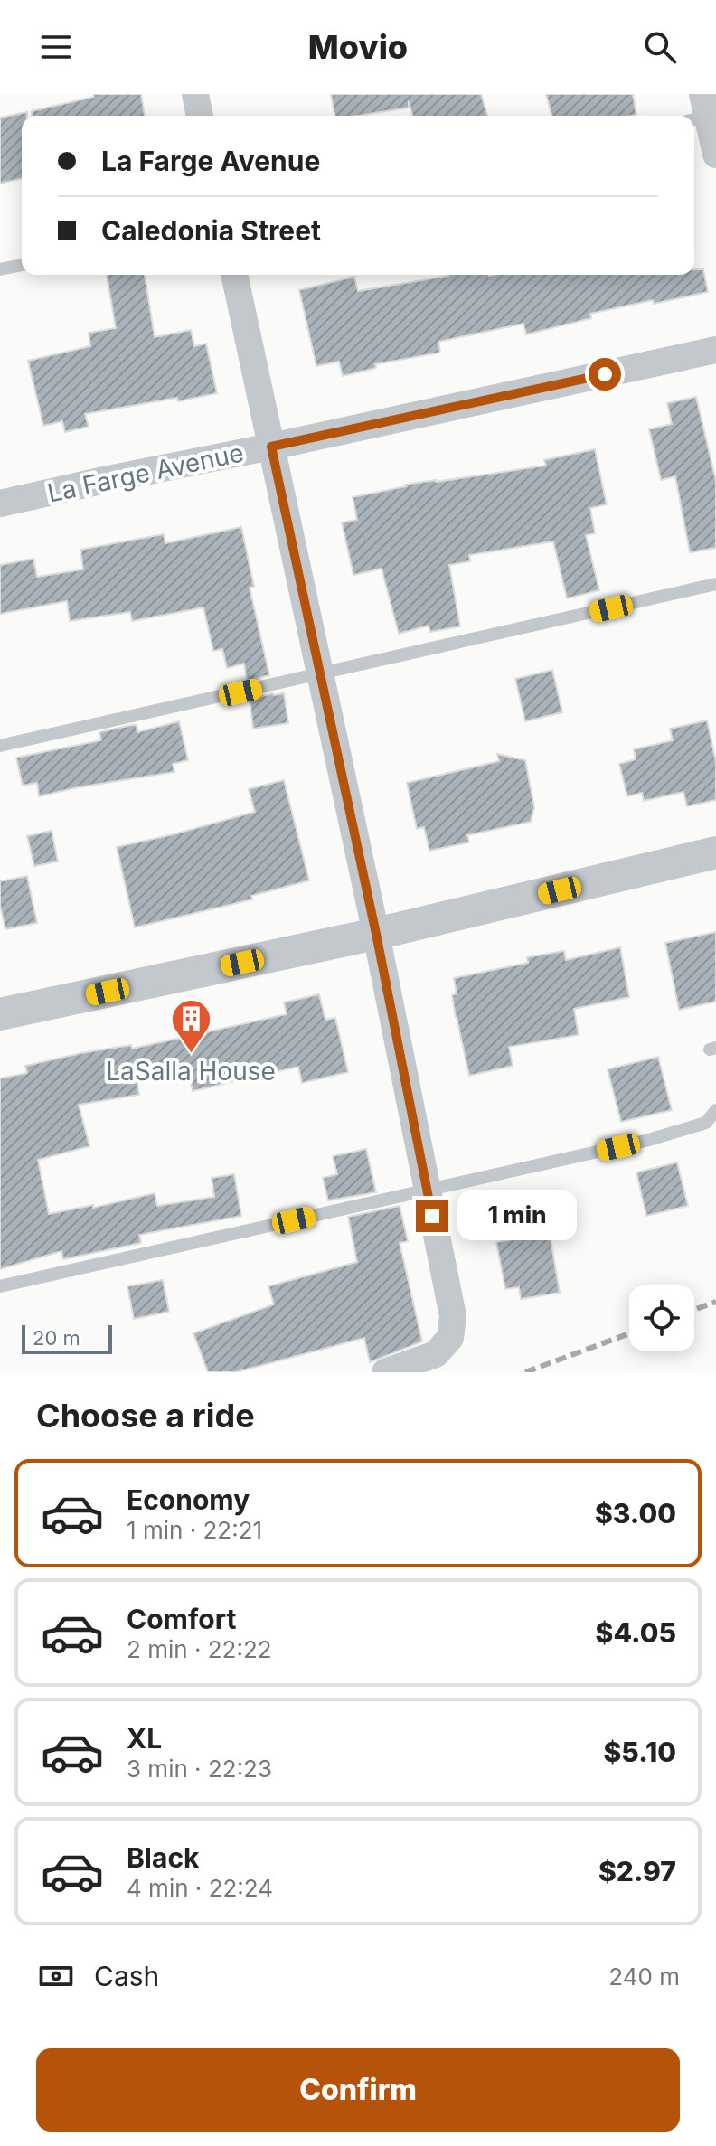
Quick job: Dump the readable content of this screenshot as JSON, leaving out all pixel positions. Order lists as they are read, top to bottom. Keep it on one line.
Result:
{"streets":{"street":["La Farge Avenue"]},"places":{"building":["LaSalla House"]},"scale_bar":"20 m","page":{"header":"Movio","banner":["La Farge Avenue","Caledonia Street"],"bubble":"1 min","scale":"20 m","heading":"Choose a ride","list":[{"name":"Economy","note":"1 min · 22:21","value":"$3.00"},{"name":"Comfort","note":"2 min · 22:22","value":"$4.05"},{"name":"XL","note":"3 min · 22:23","value":"$5.10"},{"name":"Black","note":"4 min · 22:24","value":"$2.97"}],"pay":["Cash","240 m"],"buttons":"Confirm"}}
